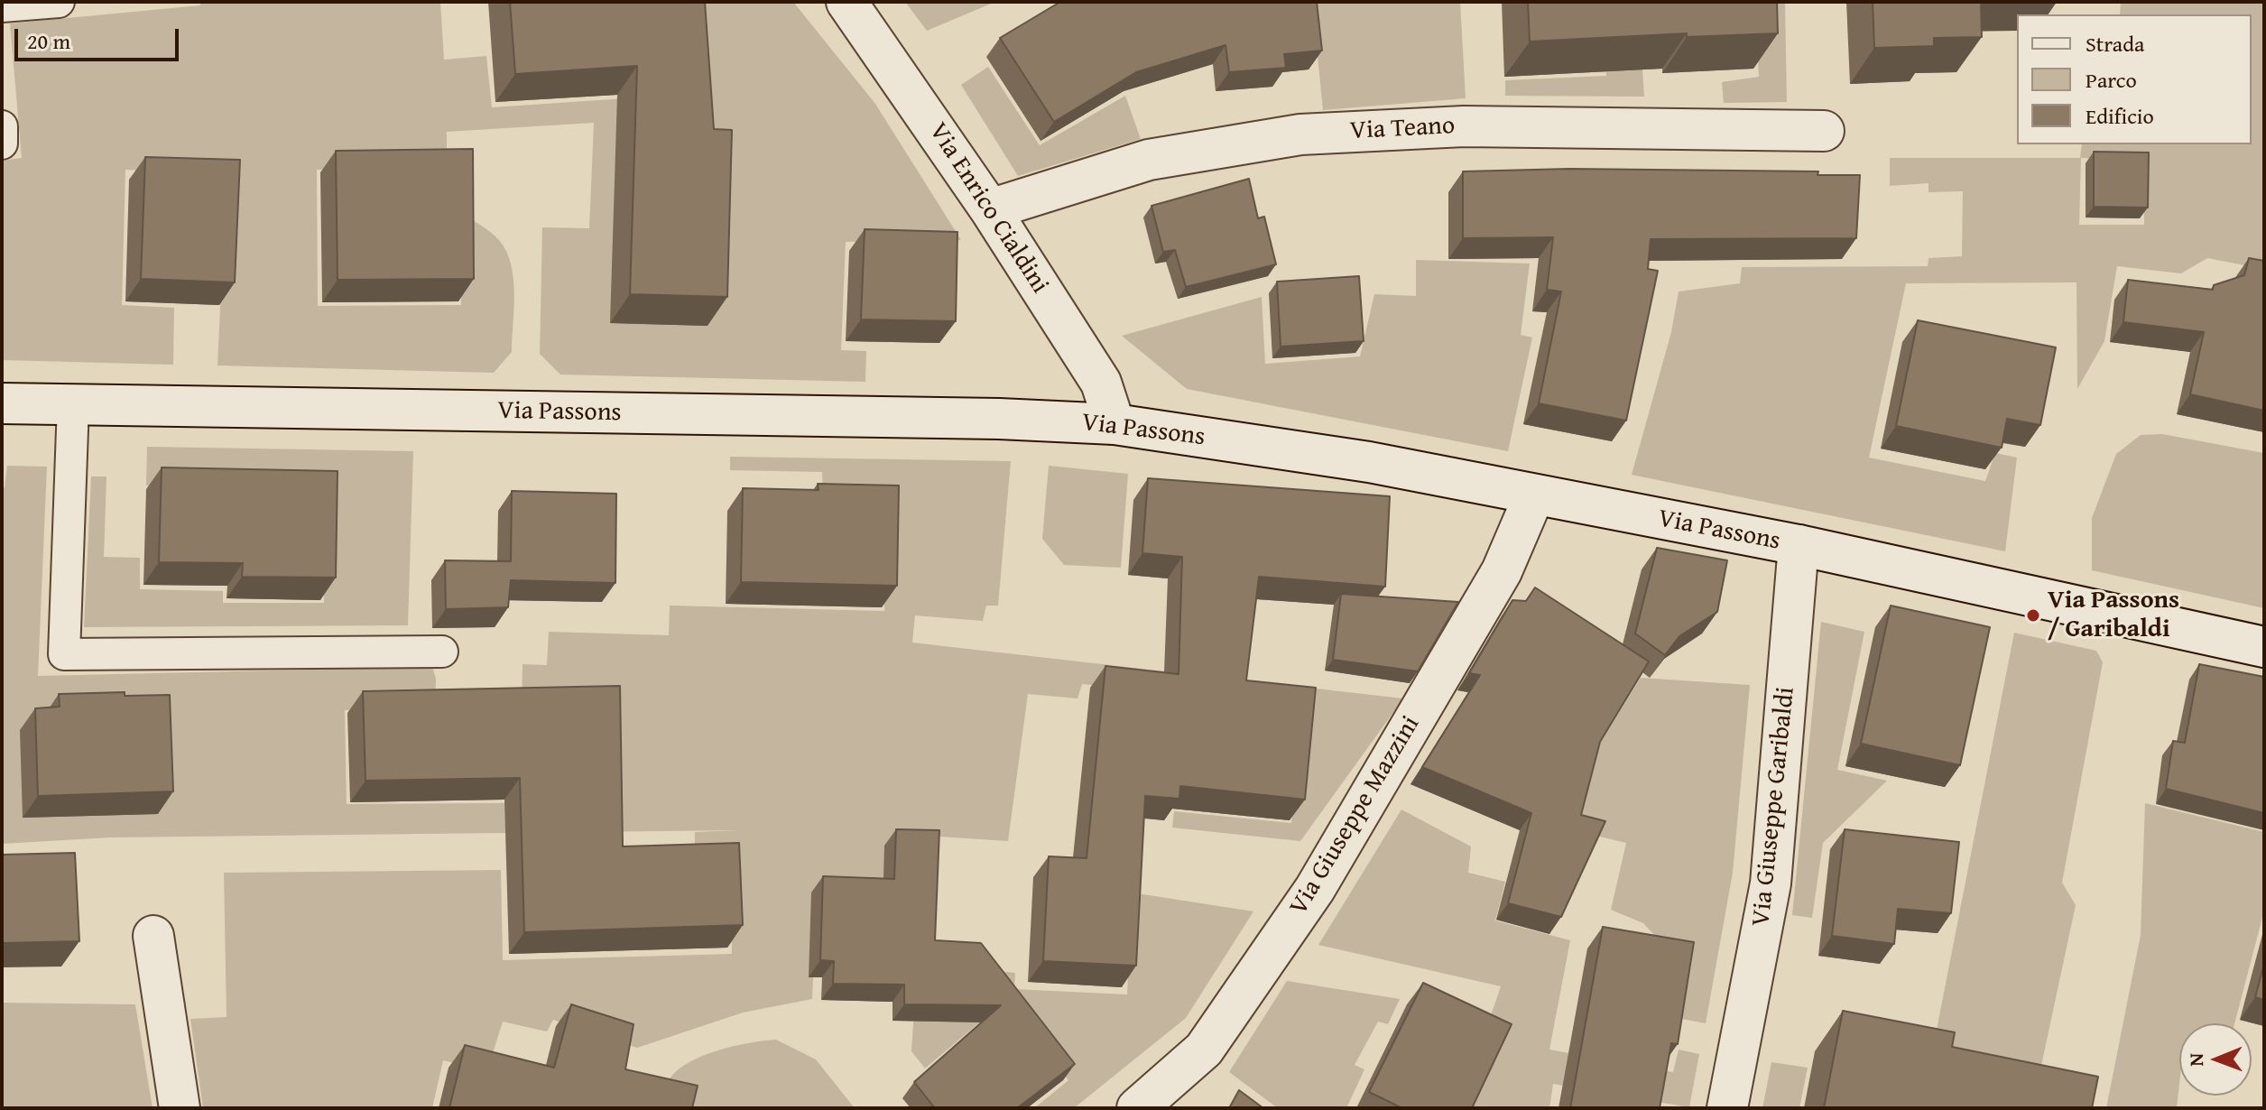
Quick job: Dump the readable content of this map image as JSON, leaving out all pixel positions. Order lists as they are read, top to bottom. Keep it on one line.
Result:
{"streets":{"street":["Via Teano","Via Enrico Cialdini","Via Passons","Via Giuseppe Garibaldi","Via Giuseppe Mazzini"]},"crossings":[["Via Teano","Via Enrico Cialdini"],["Via Enrico Cialdini","Via Passons"],["Via Passons","Via Giuseppe Garibaldi"],["Via Passons","Via Giuseppe Mazzini"]],"places":["Via Passons / Garibaldi"],"legend":["Strada","Parco","Edificio"],"scale_bar":"20 m","north":"left"}
